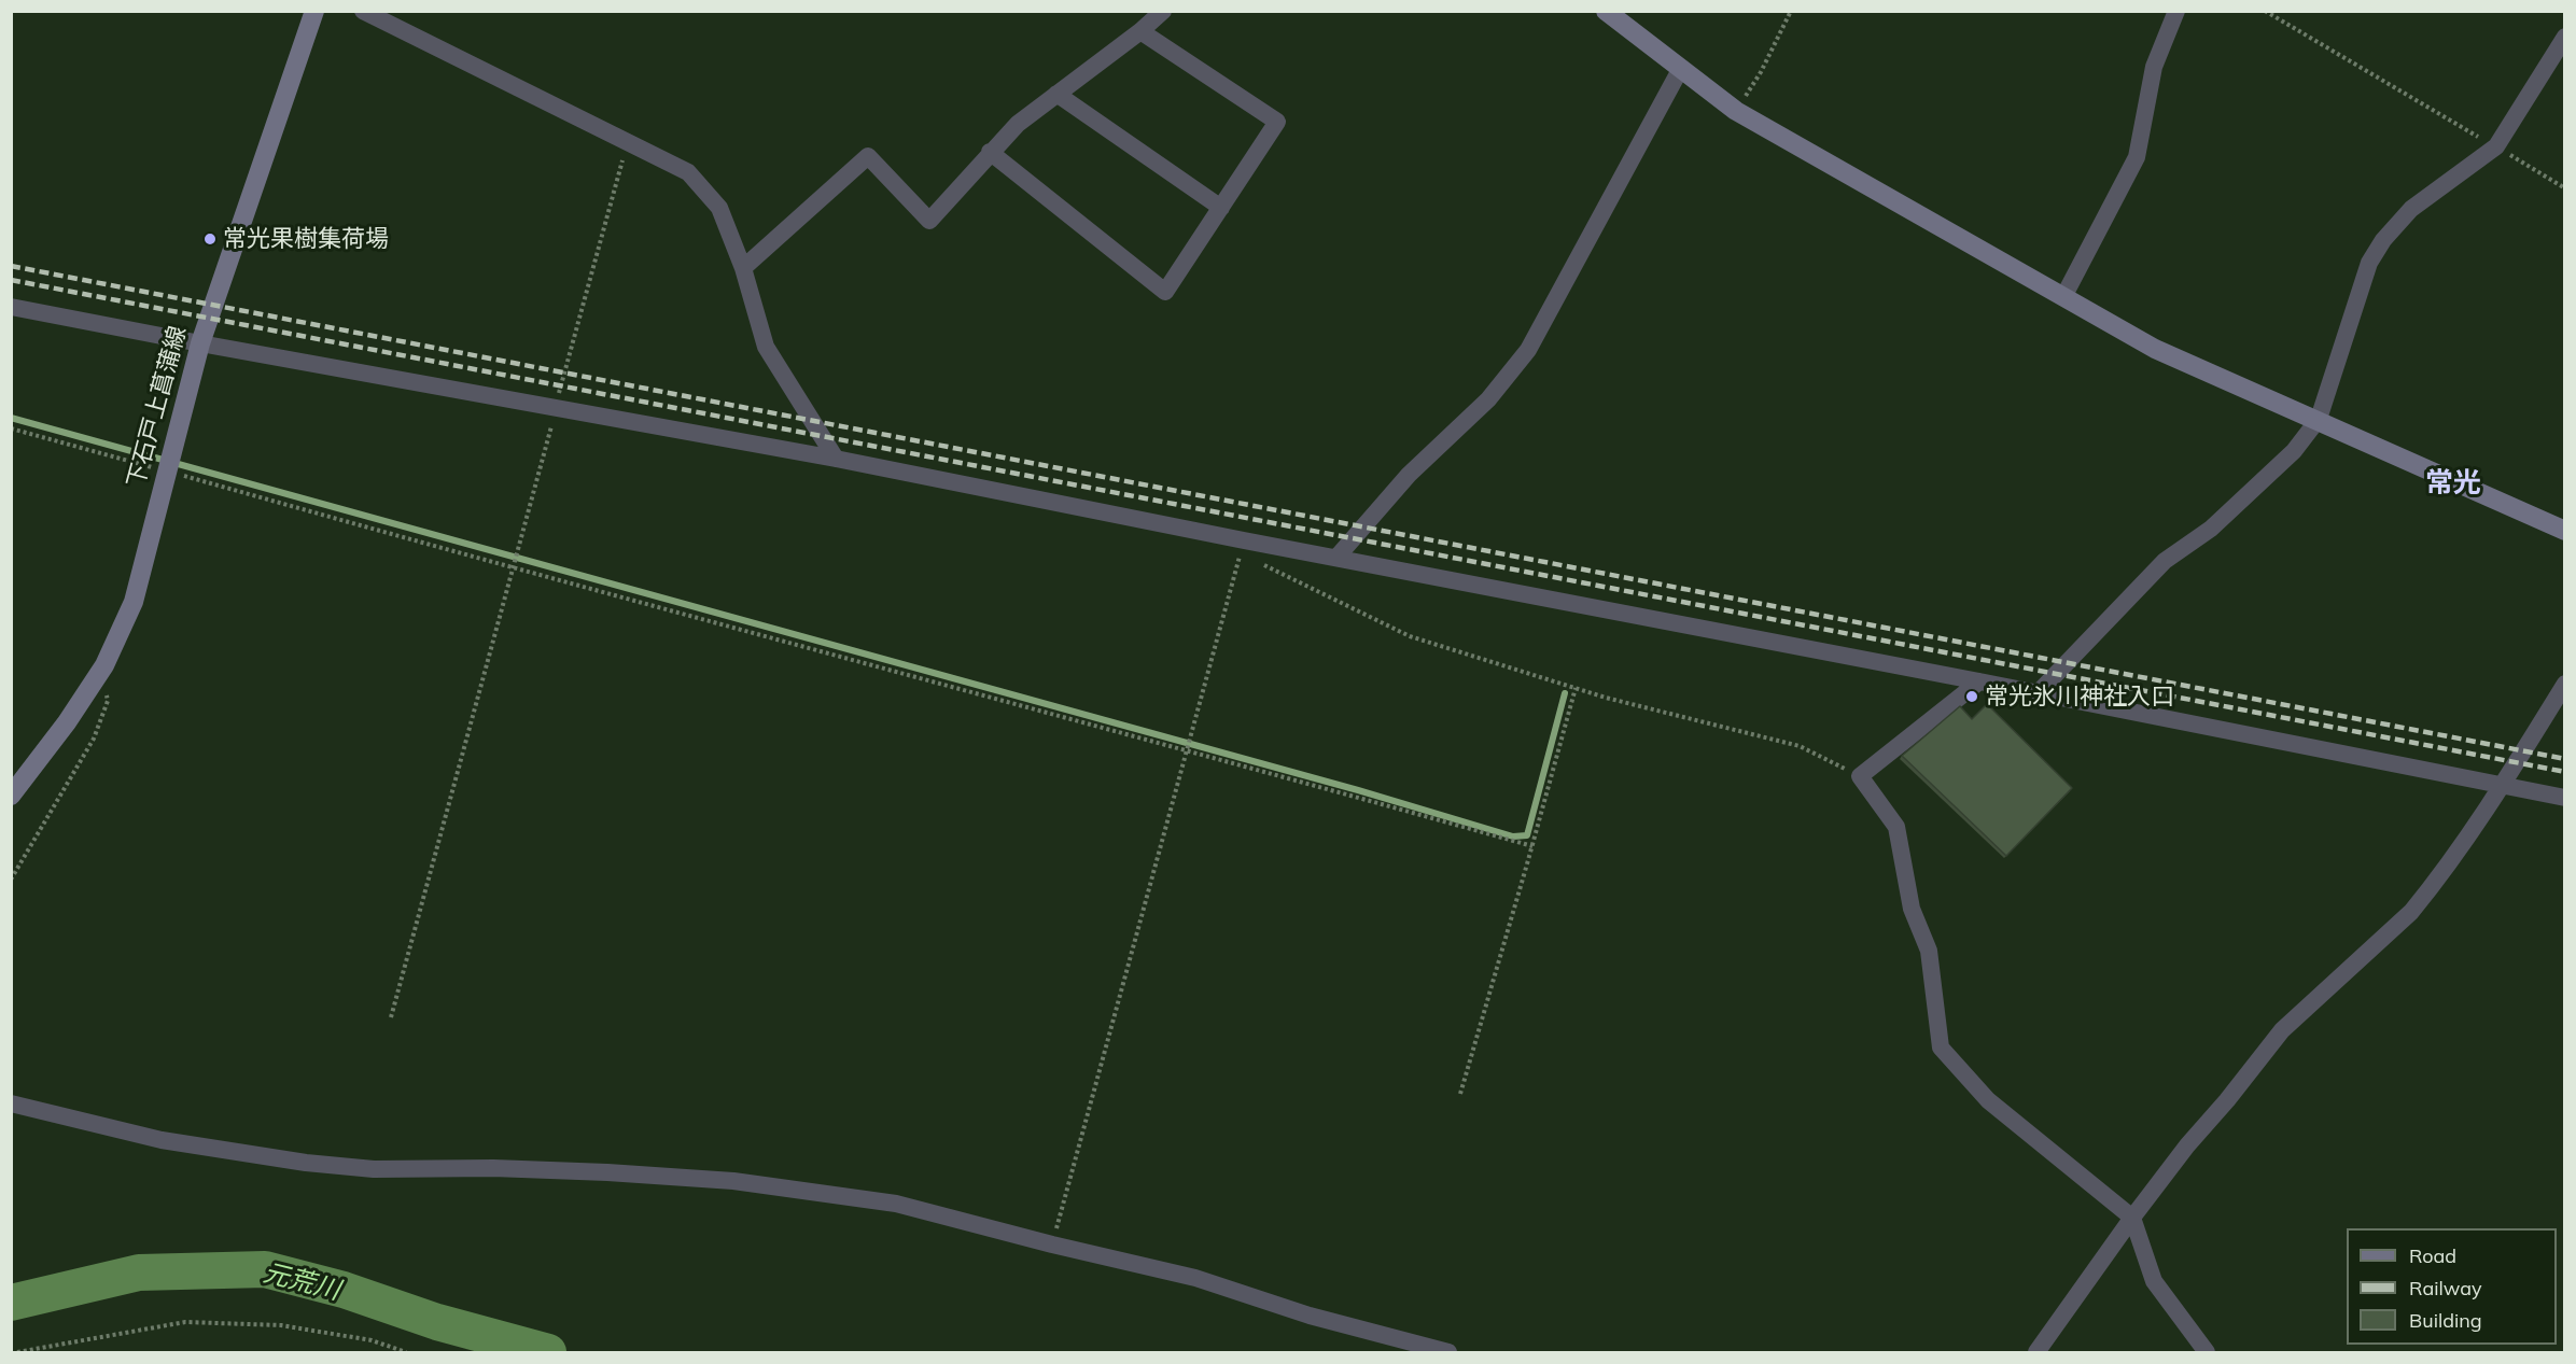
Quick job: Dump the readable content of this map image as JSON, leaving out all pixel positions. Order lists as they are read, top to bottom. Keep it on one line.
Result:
{"streets":{"street":["下石戸上菖蒲線"]},"districts":["常光"],"water":["元荒川"],"places":["常光果樹集荷場","常光氷川神社入口"],"legend":["Road","Railway","Building"]}
